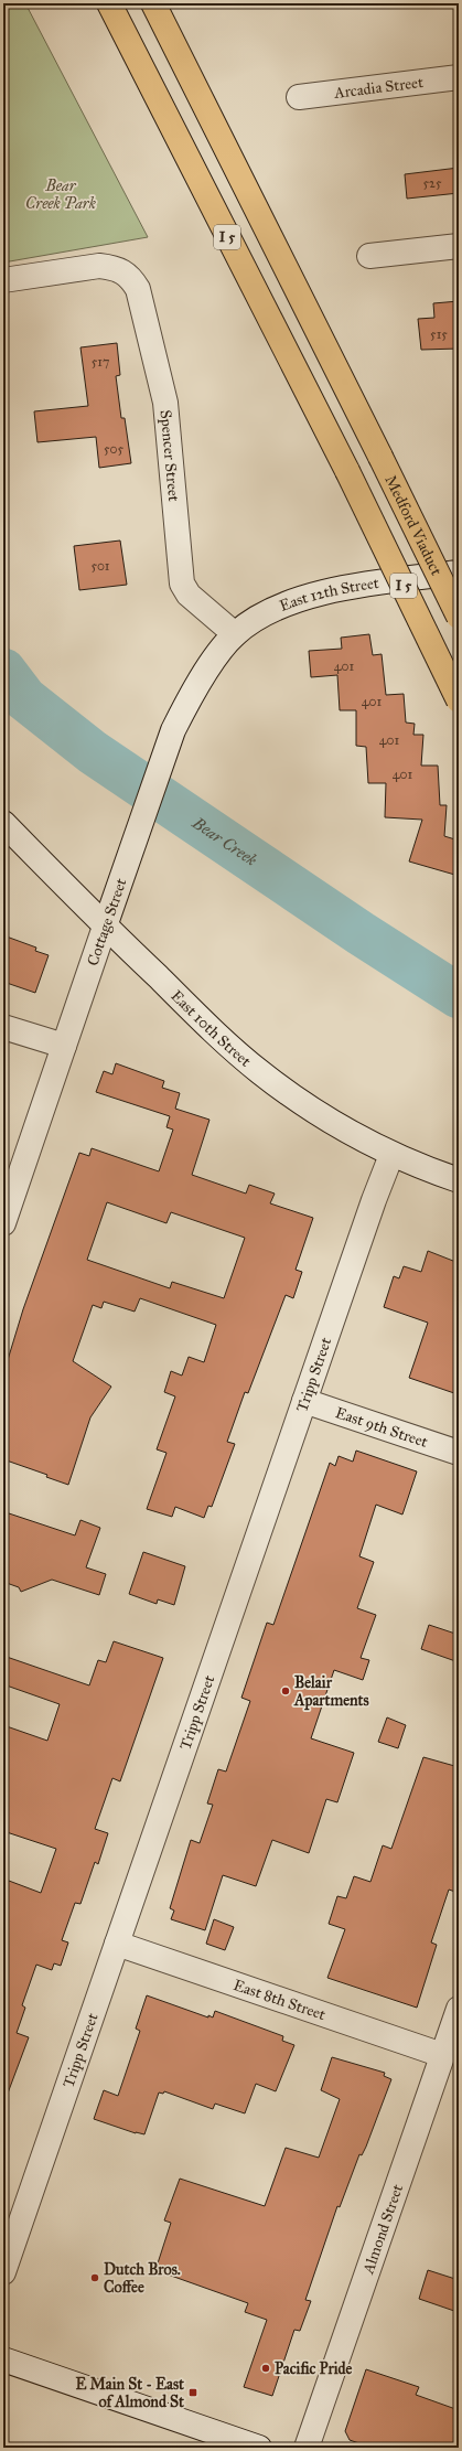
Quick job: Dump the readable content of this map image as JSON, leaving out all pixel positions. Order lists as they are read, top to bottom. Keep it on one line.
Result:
{"streets":{"highway":["I 5","Medford Viaduct"],"street":["Arcadia Street","Spencer Street","East 12th Street","Cottage Street","East 10th Street","Tripp Street","East 9th Street","East 8th Street","Almond Street"]},"crossings":[["Spencer Street","East 12th Street"],["Spencer Street","Cottage Street"],["East 12th Street","Cottage Street"],["Cottage Street","East 10th Street"],["East 10th Street","Tripp Street"],["Tripp Street","East 9th Street"],["Tripp Street","East 8th Street"],["East 8th Street","Almond Street"]],"water":["Bear Creek"],"parks":["Bear Creek Park"],"places":{"other":["Belair Apartments","Dutch Bros. Coffee","Pacific Pride"],"transit":["E Main St - East of Almond St"]},"house_numbers":["525","515","517","505","501","401","401","401","401"]}
